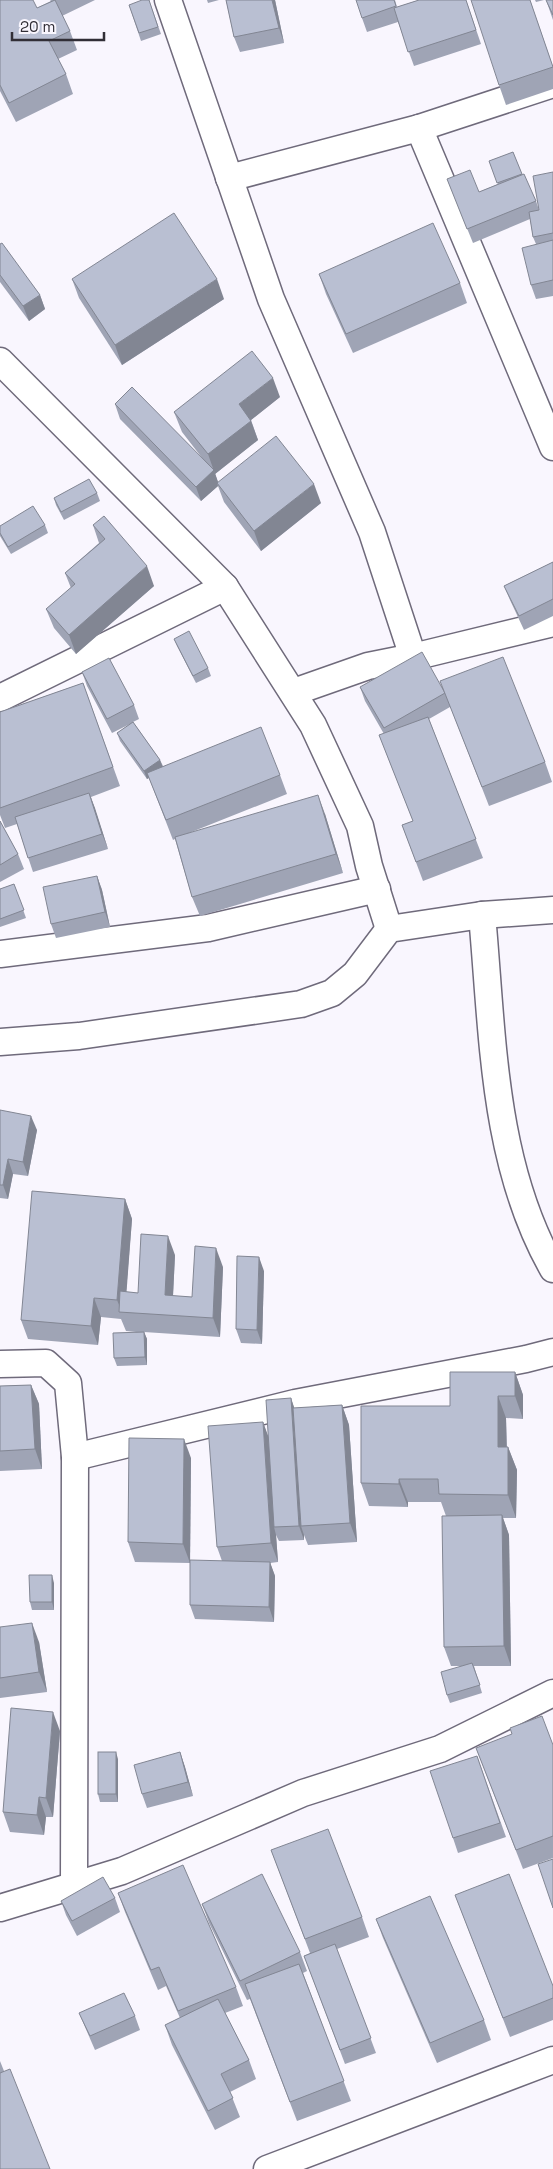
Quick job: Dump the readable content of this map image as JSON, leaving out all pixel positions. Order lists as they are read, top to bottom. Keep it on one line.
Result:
{"scale_bar":"20 m"}
